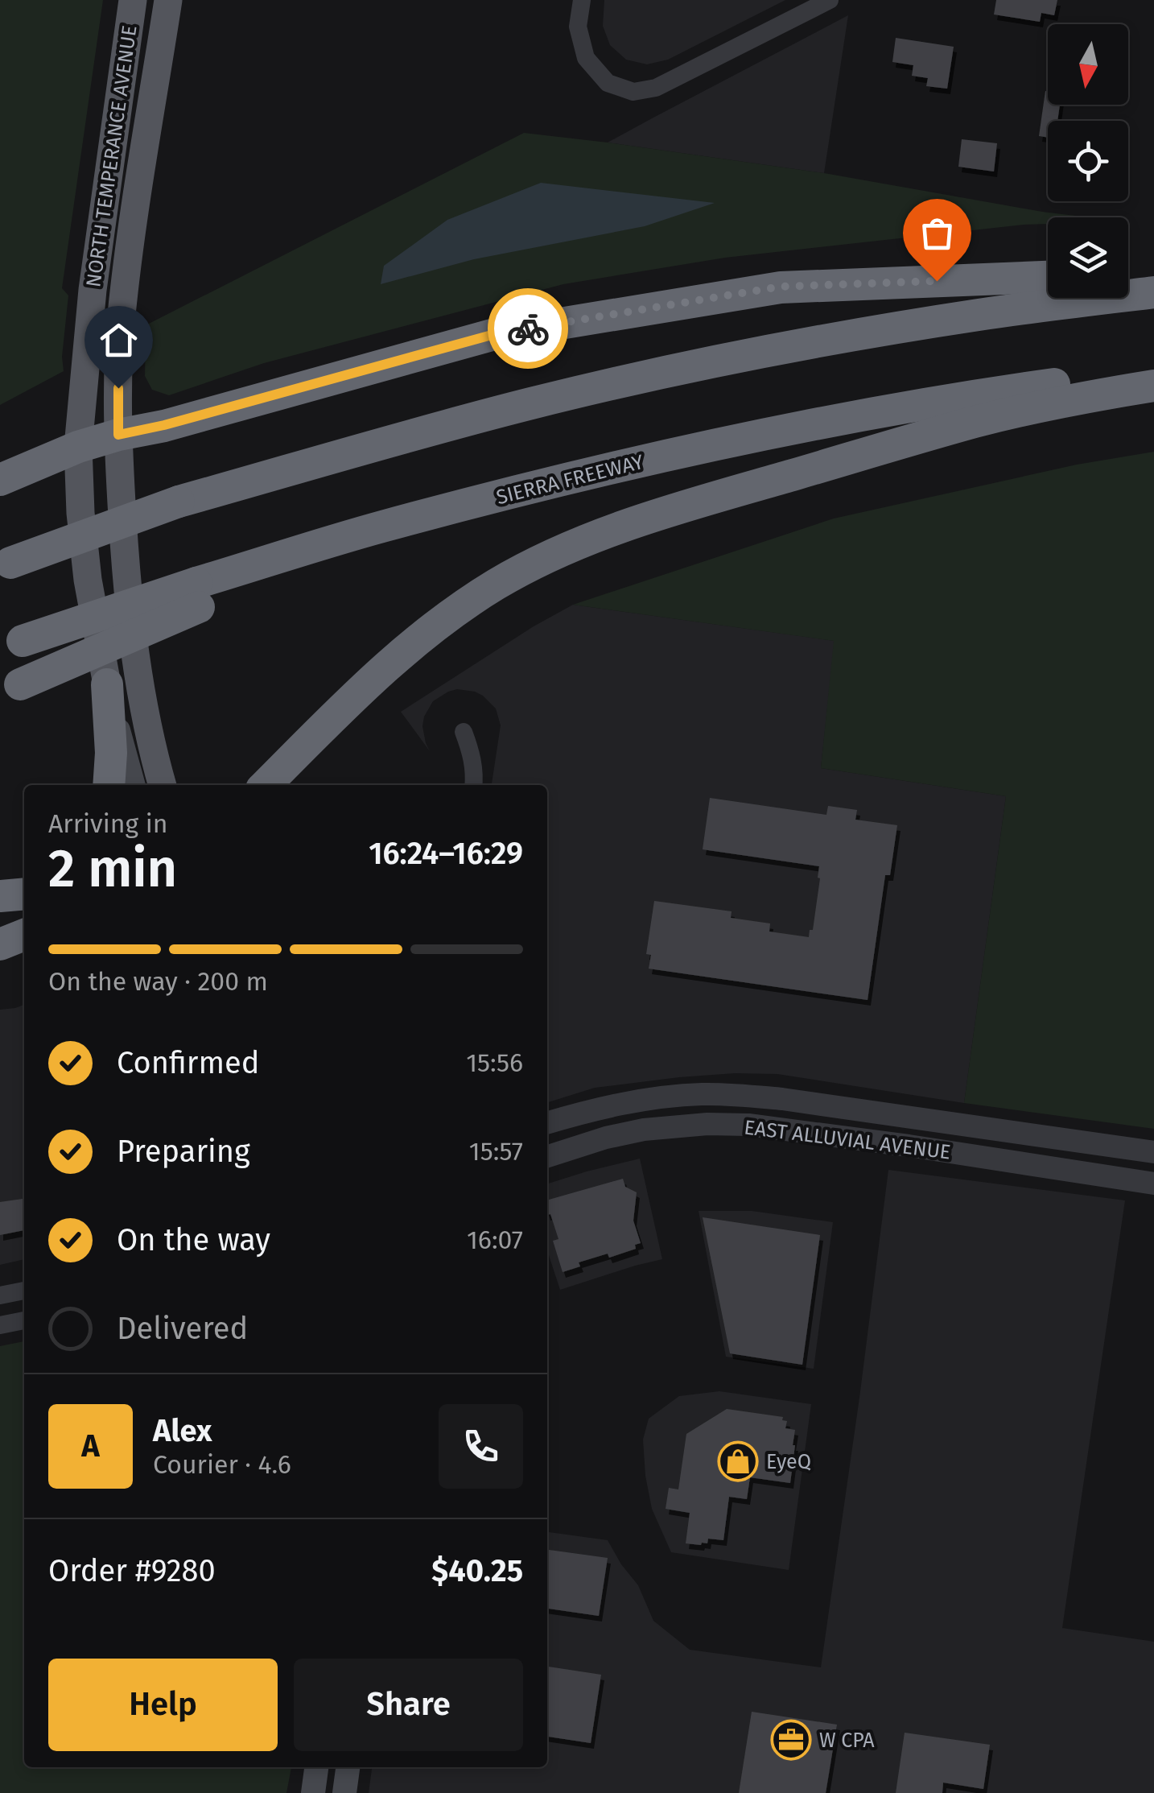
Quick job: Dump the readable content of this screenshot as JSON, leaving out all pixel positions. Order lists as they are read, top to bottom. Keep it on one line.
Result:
{"streets":{"highway":["SIERRA FREEWAY"],"main road":["NORTH TEMPERANCE AVENUE"],"street":["EAST ALLUVIAL AVENUE"]},"places":{"shop":["EyeQ"],"office":["W CPA"]},"north":"bottom","page":{"heading":["2 min","Arriving in","16:24–16:29"],"panel":["Alex","Courier · 4.6","Order #9280","$40.25"],"bar":"On the way · 200 m","list":[["Confirmed","15:56"],["Preparing","15:57"],["On the way","16:07"],"Delivered"],"round":"A","buttons":["Help","Share"]}}
